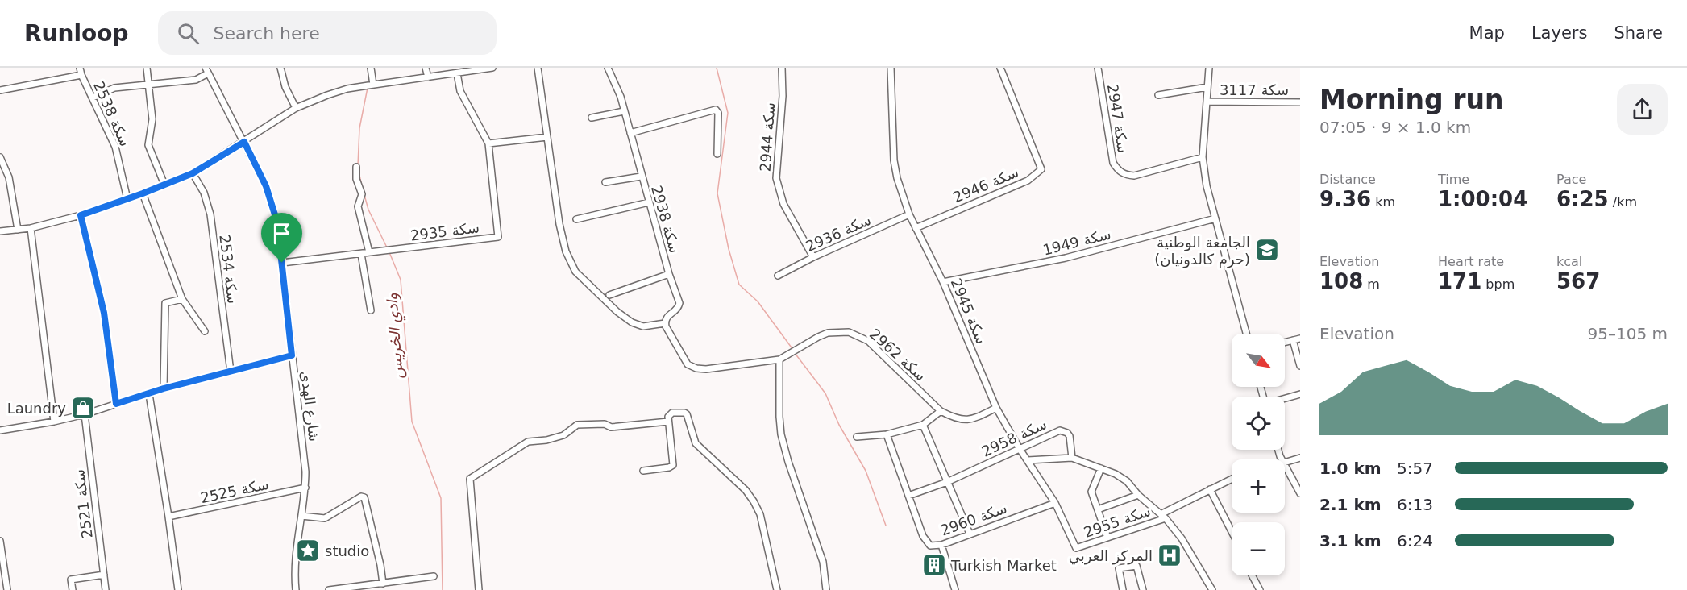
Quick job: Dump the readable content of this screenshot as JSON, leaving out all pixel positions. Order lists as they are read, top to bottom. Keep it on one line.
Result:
{"streets":{"street":["سكة 3117","سكة 2538","سكة 2947","سكة 2944","سكة 2946","سكة 2938","سكة 2935","سكة 2936","سكة 1949","سكة 2534","سكة 2945","سكة 2962","شارع الهدى","سكة 2958","سكة 2525","سكة 2521","سكة 2960","سكة 2955"]},"crossings":[["سكة 2944","سكة 2936"],["سكة 2946","سكة 2945"],["سكة 2938","سكة 2962"],["سكة 2935","شارع الهدى"],["سكة 2936","سكة 2945"],["سكة 1949","سكة 2945"],["سكة 2945","سكة 2962"],["سكة 2945","سكة 2958"],["سكة 2945","سكة 2960"],["سكة 2945","سكة 2955"],["شارع الهدى","سكة 2525"],["سكة 2958","سكة 2960"],["سكة 2958","سكة 2955"]],"water":["وادي الخريس"],"places":{"school or university":["الجامعة الوطنية (حرم كالدونيان)"],"shop":["Laundry"],"place":["studio"],"hospital":["المركز العربي"],"building":["Turkish Market"]},"north":"bottom right","page":{"header":"Runloop","search":"Search here","nav":["Map","Layers","Share"],"heading":["Morning run","07:05 · 9 × 1.0 km"],"stats":[["Distance","9.36 km"],["Time","1:00:04"],["Pace","6:25 /km"],["Elevation","108 m"],["Heart rate","171 bpm"],["kcal","567"]],"chart":["Elevation","95–105 m"],"map_buttons":["+","−"],"list":[{"name":"1.0 km","note":"5:57"},{"name":"2.1 km","note":"6:13"},{"name":"3.1 km","note":"6:24"}]}}
